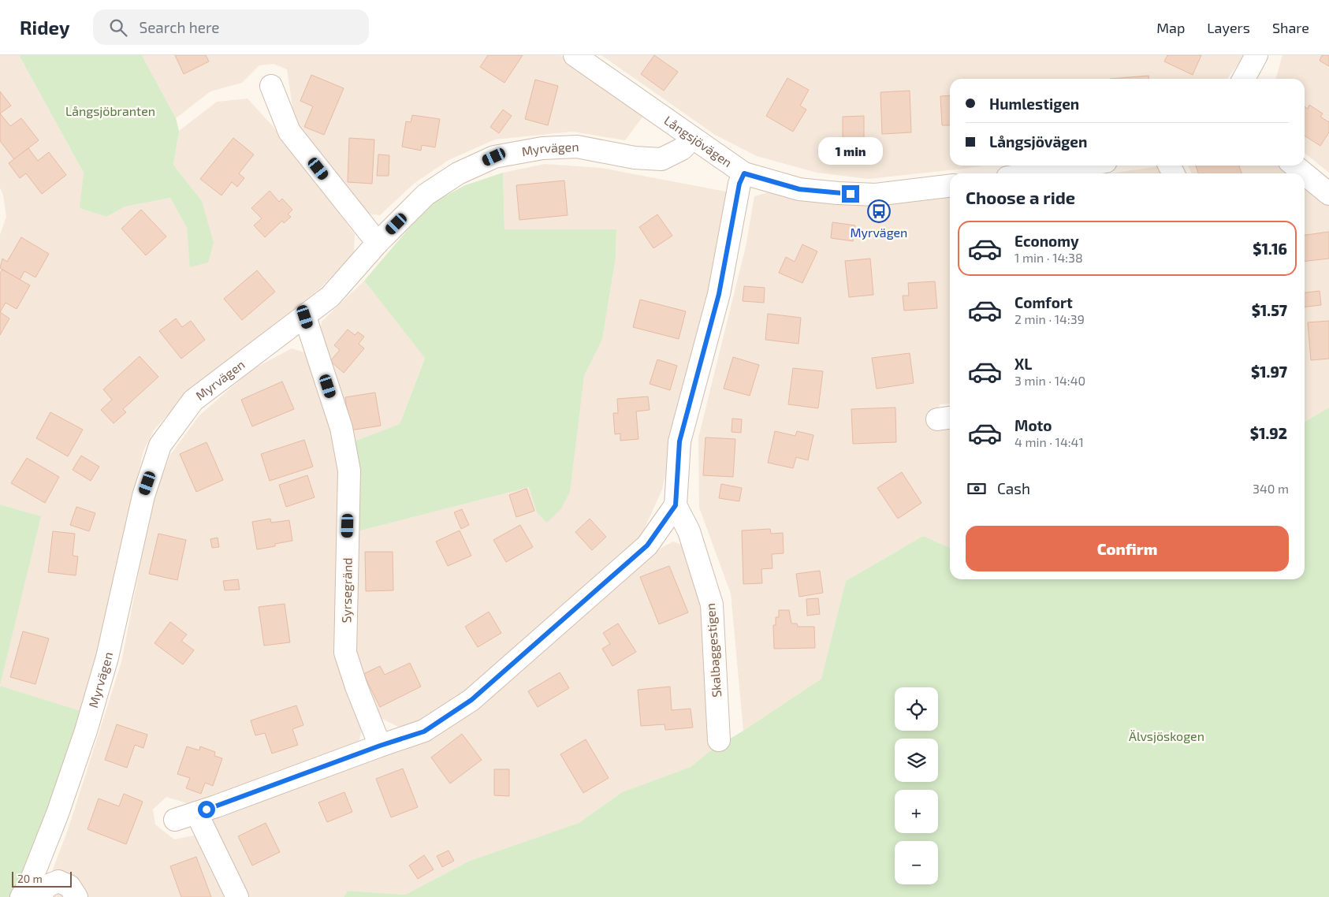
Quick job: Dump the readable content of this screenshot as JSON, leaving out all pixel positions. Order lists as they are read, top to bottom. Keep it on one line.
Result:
{"streets":{"street":["Långsjövägen","Myrvägen","Syrsegränd","Skalbaggestigen"]},"crossings":[["Långsjövägen","Myrvägen"],["Myrvägen","Syrsegränd"]],"parks":["Långsjöbranten","Älvsjöskogen"],"places":{"bus stop":["Myrvägen"]},"scale_bar":"20 m","page":{"header":"Ridey","search":"Search here","nav":["Map","Layers","Share"],"banner":["Humlestigen","Långsjövägen"],"bubble":"1 min","heading":"Choose a ride","list":[{"name":"Economy","note":"1 min · 14:38","value":"$1.16"},{"name":"Comfort","note":"2 min · 14:39","value":"$1.57"},{"name":"XL","note":"3 min · 14:40","value":"$1.97"},{"name":"Moto","note":"4 min · 14:41","value":"$1.92"}],"pay":["Cash","340 m"],"buttons":"Confirm","map_buttons":["+","−"],"scale":"20 m"}}
